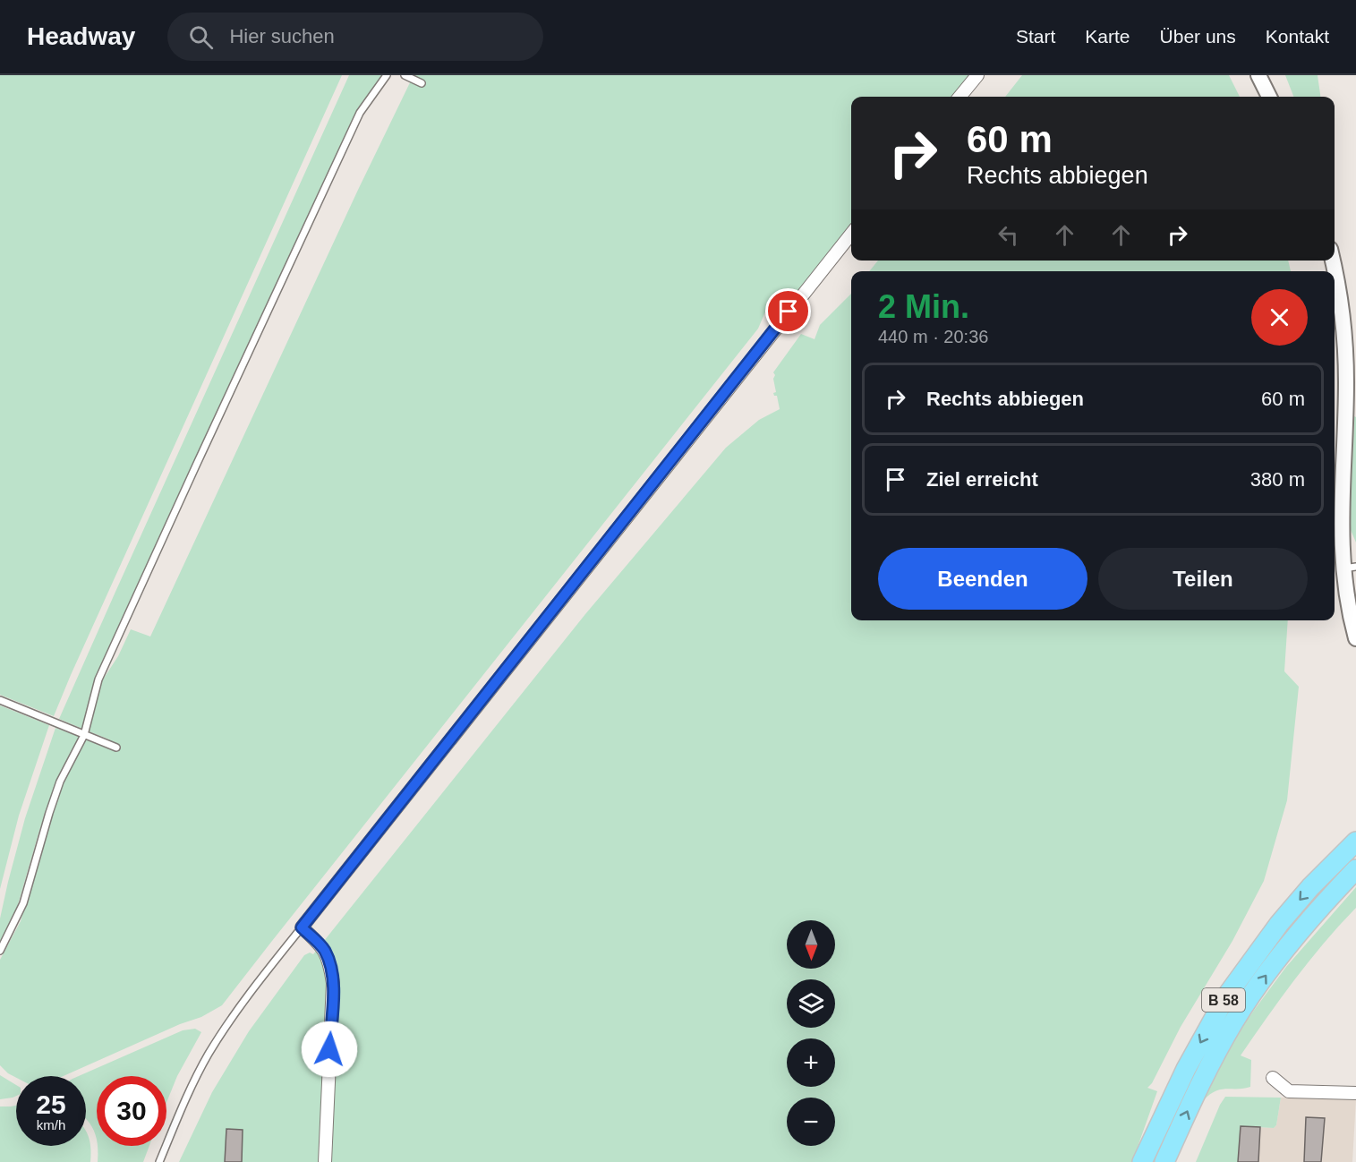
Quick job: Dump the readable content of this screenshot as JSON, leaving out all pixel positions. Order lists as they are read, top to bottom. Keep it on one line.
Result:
{"streets":{"main road":["B 58"]},"north":"bottom","page":{"header":"Headway","search":"Hier suchen","nav":["Start","Karte","Über uns","Kontakt"],"turn":["60 m","Rechts abbiegen"],"heading":["2 Min.","440 m · 20:36"],"list":[{"name":"Rechts abbiegen","value":"60 m"},{"name":"Ziel erreicht","value":"380 m"}],"buttons":["Beenden","Teilen"],"map_buttons":["+","−"],"speed":"25 km/h","limit":"30"}}
